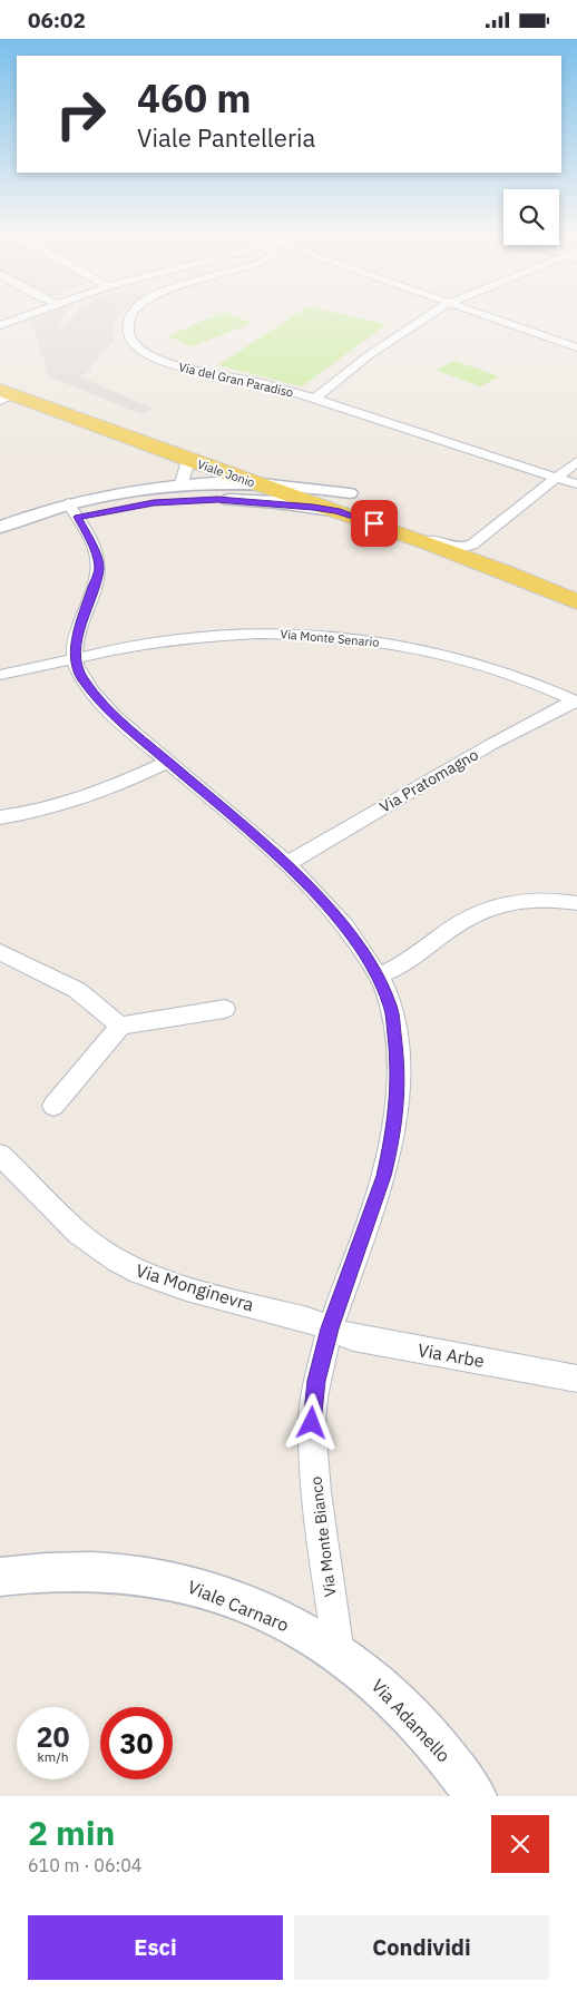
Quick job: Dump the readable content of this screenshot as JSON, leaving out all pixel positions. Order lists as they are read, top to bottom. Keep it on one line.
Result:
{"streets":{"main road":["Viale Jonio"],"street":["Via del Gran Paradiso","Via Monte Senario","Via Pratomagno","Via Monginevra","Via Arbe","Via Monte Bianco","Viale Carnaro","Via Adamello"]},"crossings":[["Via Monte Senario","Via Pratomagno"],["Via Monte Senario","Via Monte Bianco"],["Via Pratomagno","Via Monte Bianco"],["Via Monginevra","Via Arbe"],["Via Monginevra","Via Monte Bianco"],["Via Arbe","Via Monte Bianco"],["Via Monte Bianco","Viale Carnaro"],["Via Monte Bianco","Via Adamello"],["Viale Carnaro","Via Adamello"]],"page":{"status":"06:02","turn":["460 m","Viale Pantelleria"],"speed":"20 km/h","limit":"30","heading":["2 min","610 m · 06:04"],"buttons":["Esci","Condividi"]}}
